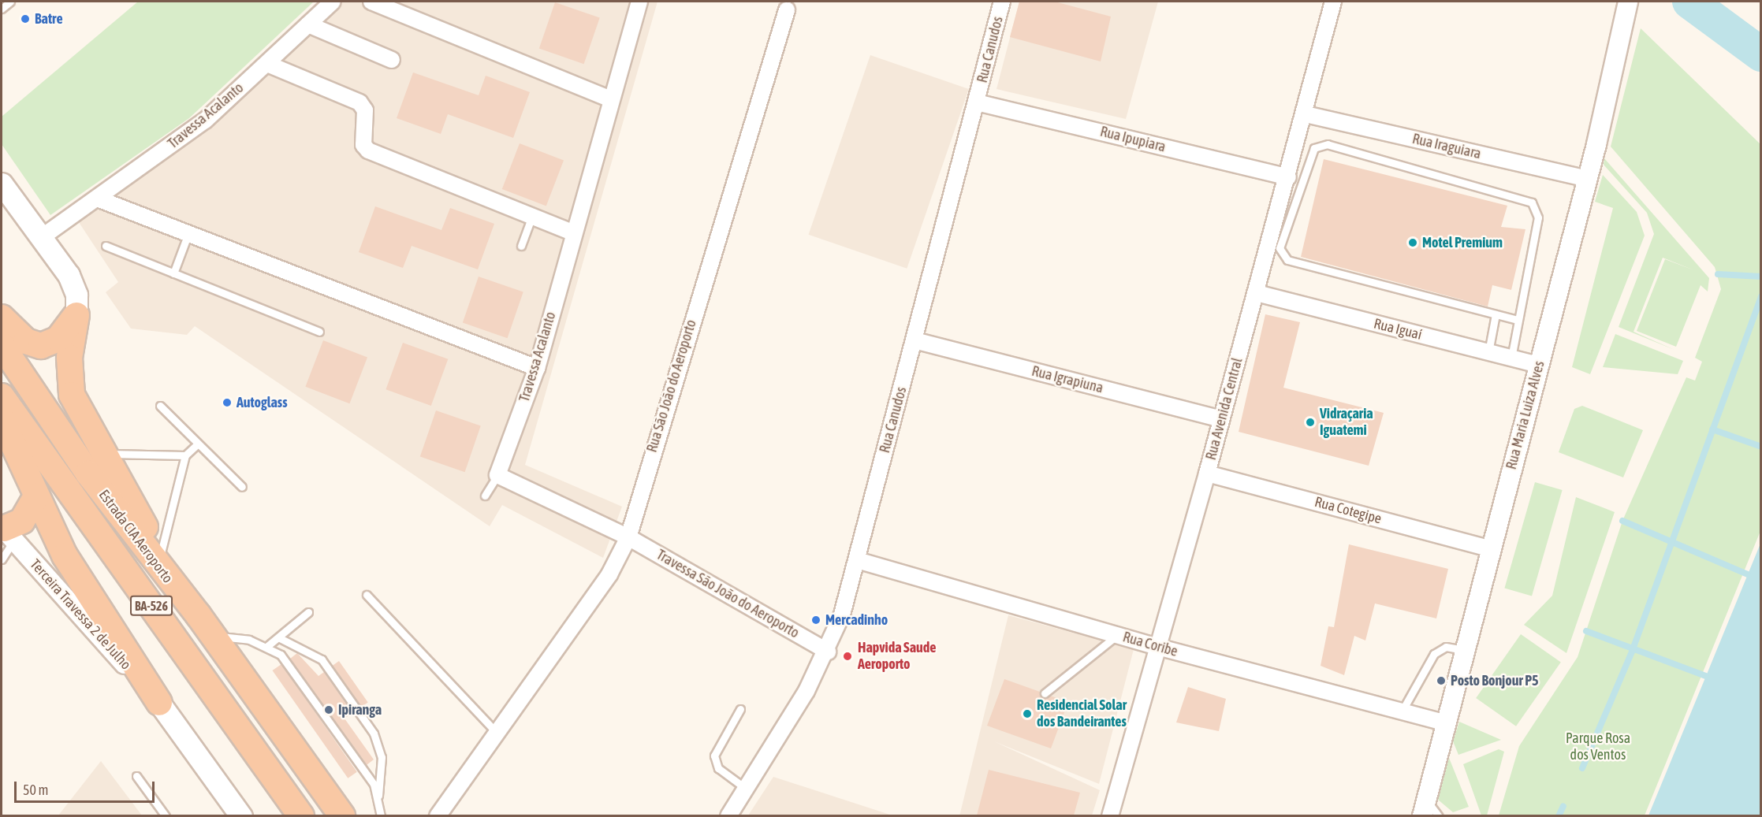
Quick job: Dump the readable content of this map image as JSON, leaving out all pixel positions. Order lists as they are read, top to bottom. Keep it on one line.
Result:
{"streets":{"highway":["Estrada CIA Aeroporto","BA-526"],"street":["Rua Canudos","Travessa Acalanto","Rua Ipupiara","Rua Iraguiara","Rua Iguaí","Rua Igrapiuna","Rua São João do Aeroporto","Rua Avenida Central","Rua Maria Luiza Alves","Rua Cotegipe","Travessa São João do Aeroporto","Terceira Travessa 2 de Julho","Rua Coribe"]},"crossings":[["Rua Canudos","Rua Ipupiara"],["Rua Canudos","Rua Igrapiuna"],["Rua Canudos","Travessa São João do Aeroporto"],["Rua Canudos","Rua Coribe"],["Rua Ipupiara","Rua Avenida Central"],["Rua Iraguiara","Rua Avenida Central"],["Rua Iraguiara","Rua Maria Luiza Alves"],["Rua Iguaí","Rua Avenida Central"],["Rua Iguaí","Rua Maria Luiza Alves"],["Rua Igrapiuna","Rua Avenida Central"],["Rua São João do Aeroporto","Travessa São João do Aeroporto"],["Rua Avenida Central","Rua Cotegipe"],["Rua Avenida Central","Rua Coribe"],["Rua Maria Luiza Alves","Rua Cotegipe"],["Rua Maria Luiza Alves","Rua Coribe"]],"parks":["Parque Rosa dos Ventos"],"places":["Batre","Motel Premium","Autoglass","Vidraçaria Iguatemi","Mercadinho","Hapvida Saude Aeroporto","Posto Bonjour P5","Ipiranga","Residencial Solar dos Bandeirantes"],"scale_bar":"50 m"}
